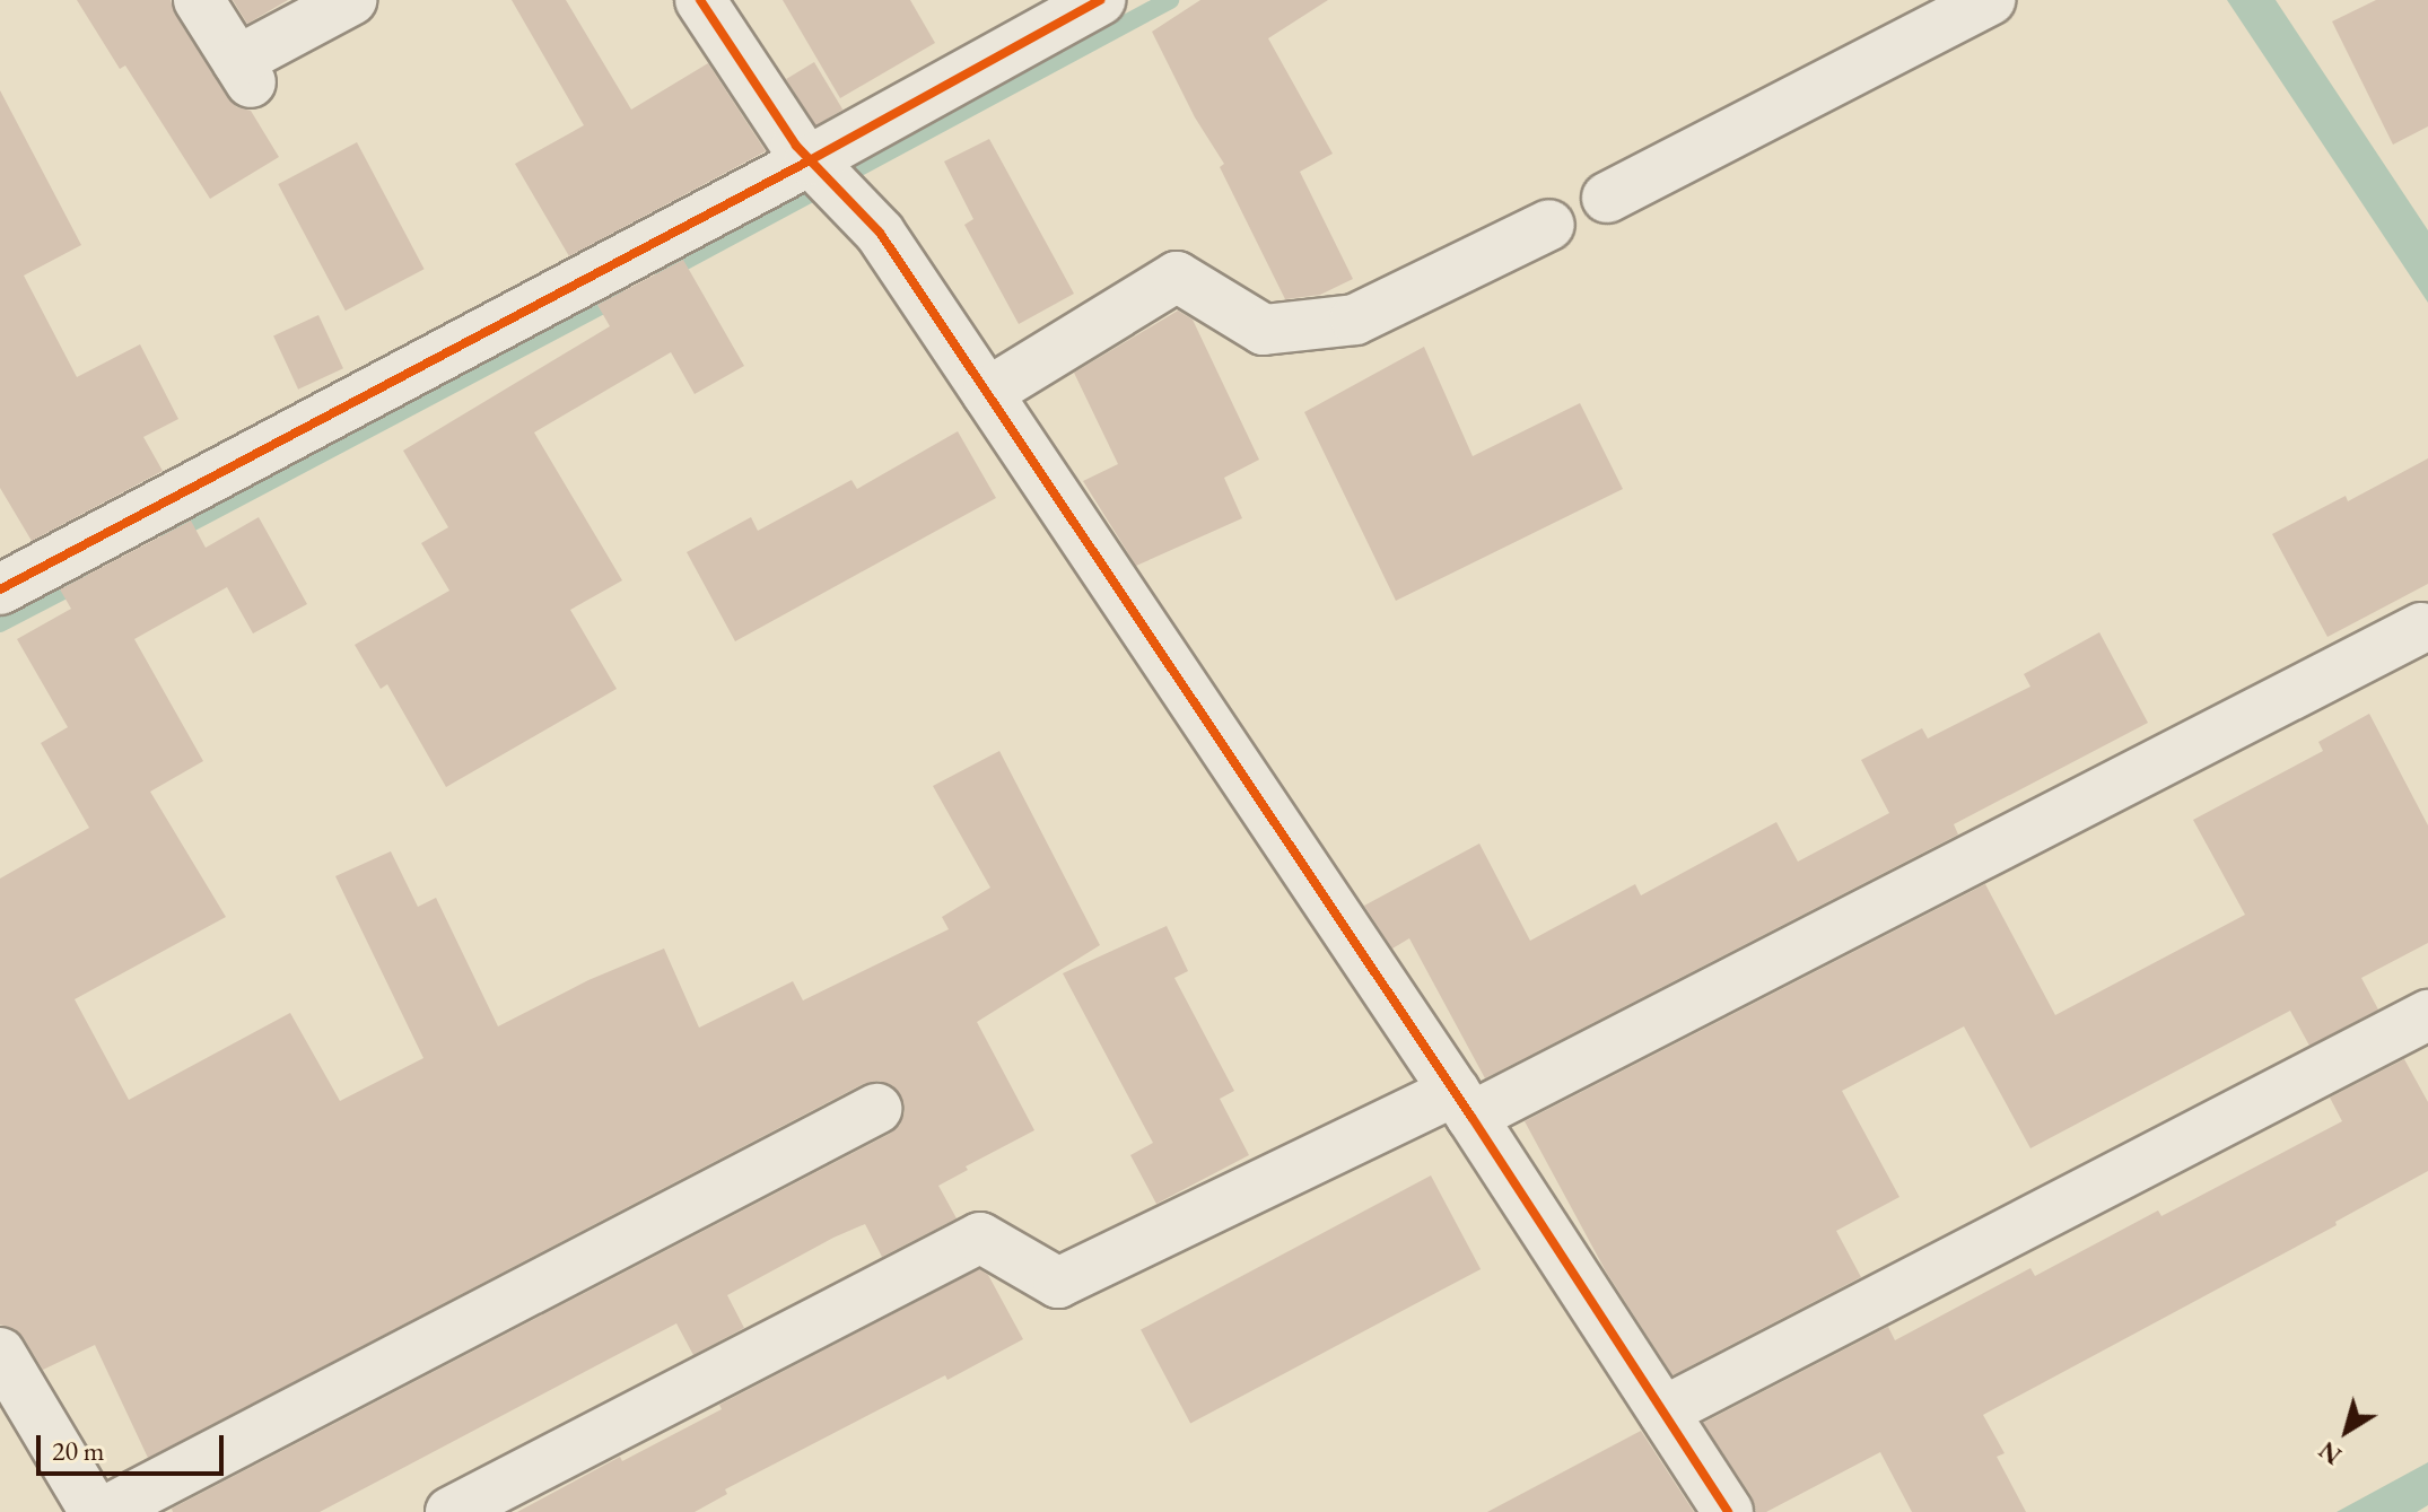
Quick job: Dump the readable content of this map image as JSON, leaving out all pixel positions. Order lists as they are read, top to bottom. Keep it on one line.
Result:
{"scale_bar":"20 m","north":"bottom left"}
